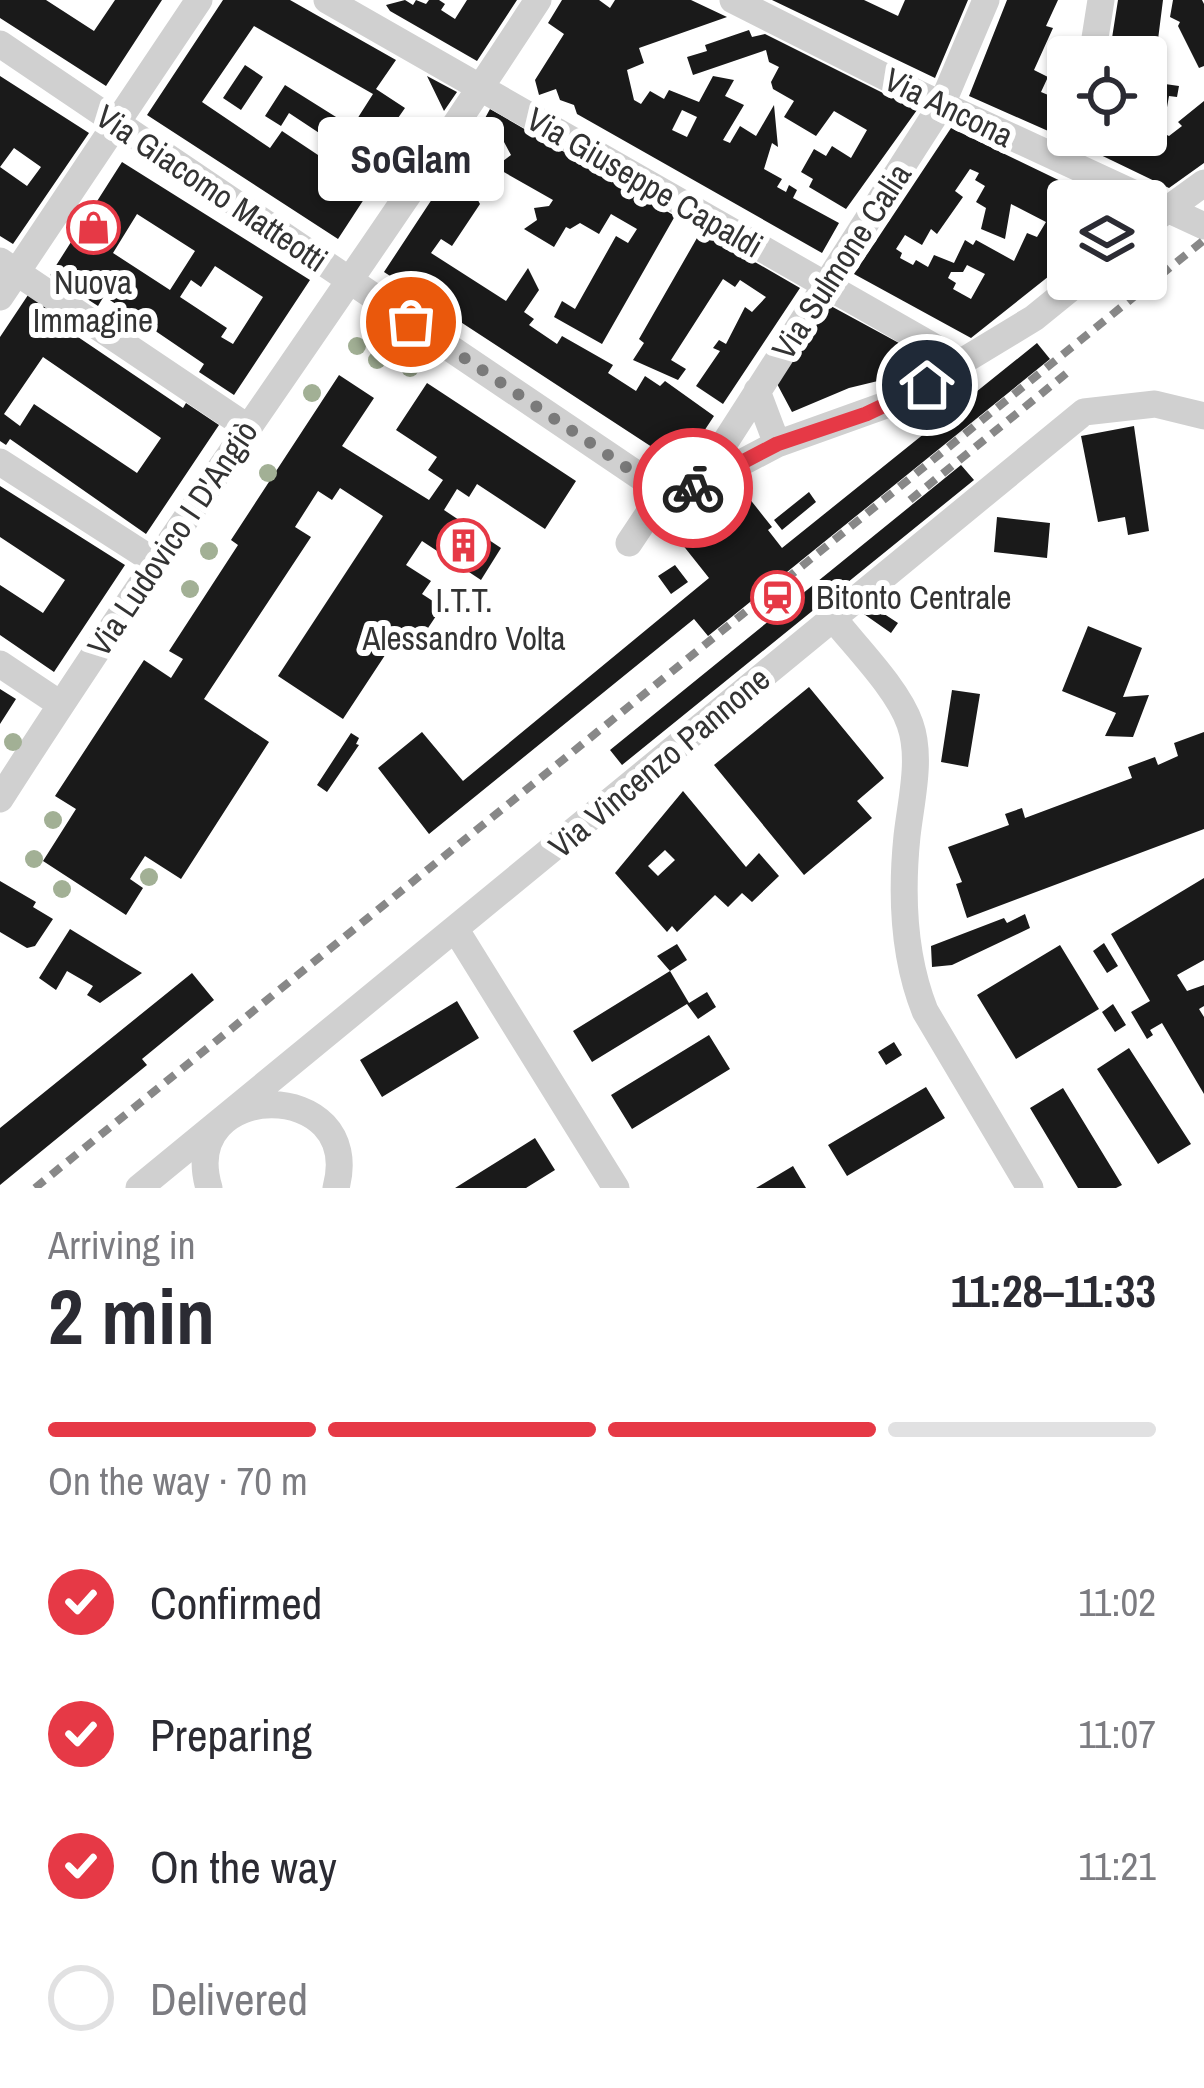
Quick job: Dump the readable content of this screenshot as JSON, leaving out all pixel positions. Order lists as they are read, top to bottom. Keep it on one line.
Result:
{"streets":{"street":["Via Ancona","Via Giuseppe Capaldi","Via Giacomo Matteotti","Via Sulmone Calia","Via Ludovico I D'Angiò","Via Vincenzo Pannone"]},"crossings":[["Via Ancona","Via Sulmone Calia"],["Via Giuseppe Capaldi","Via Sulmone Calia"],["Via Giuseppe Capaldi","Via Ludovico I D'Angiò"],["Via Giacomo Matteotti","Via Ludovico I D'Angiò"]],"places":{"shop":["Nuova Immagine"],"other":["SoGlam"],"building":["I.T.T. Alessandro Volta"],"station":["Bitonto Centrale"]},"page":{"bubble":"SoGlam","heading":["2 min","Arriving in","11:28–11:33"],"bar":"On the way · 70 m","list":[["Confirmed","11:02"],["Preparing","11:07"],["On the way","11:21"],"Delivered"]}}
